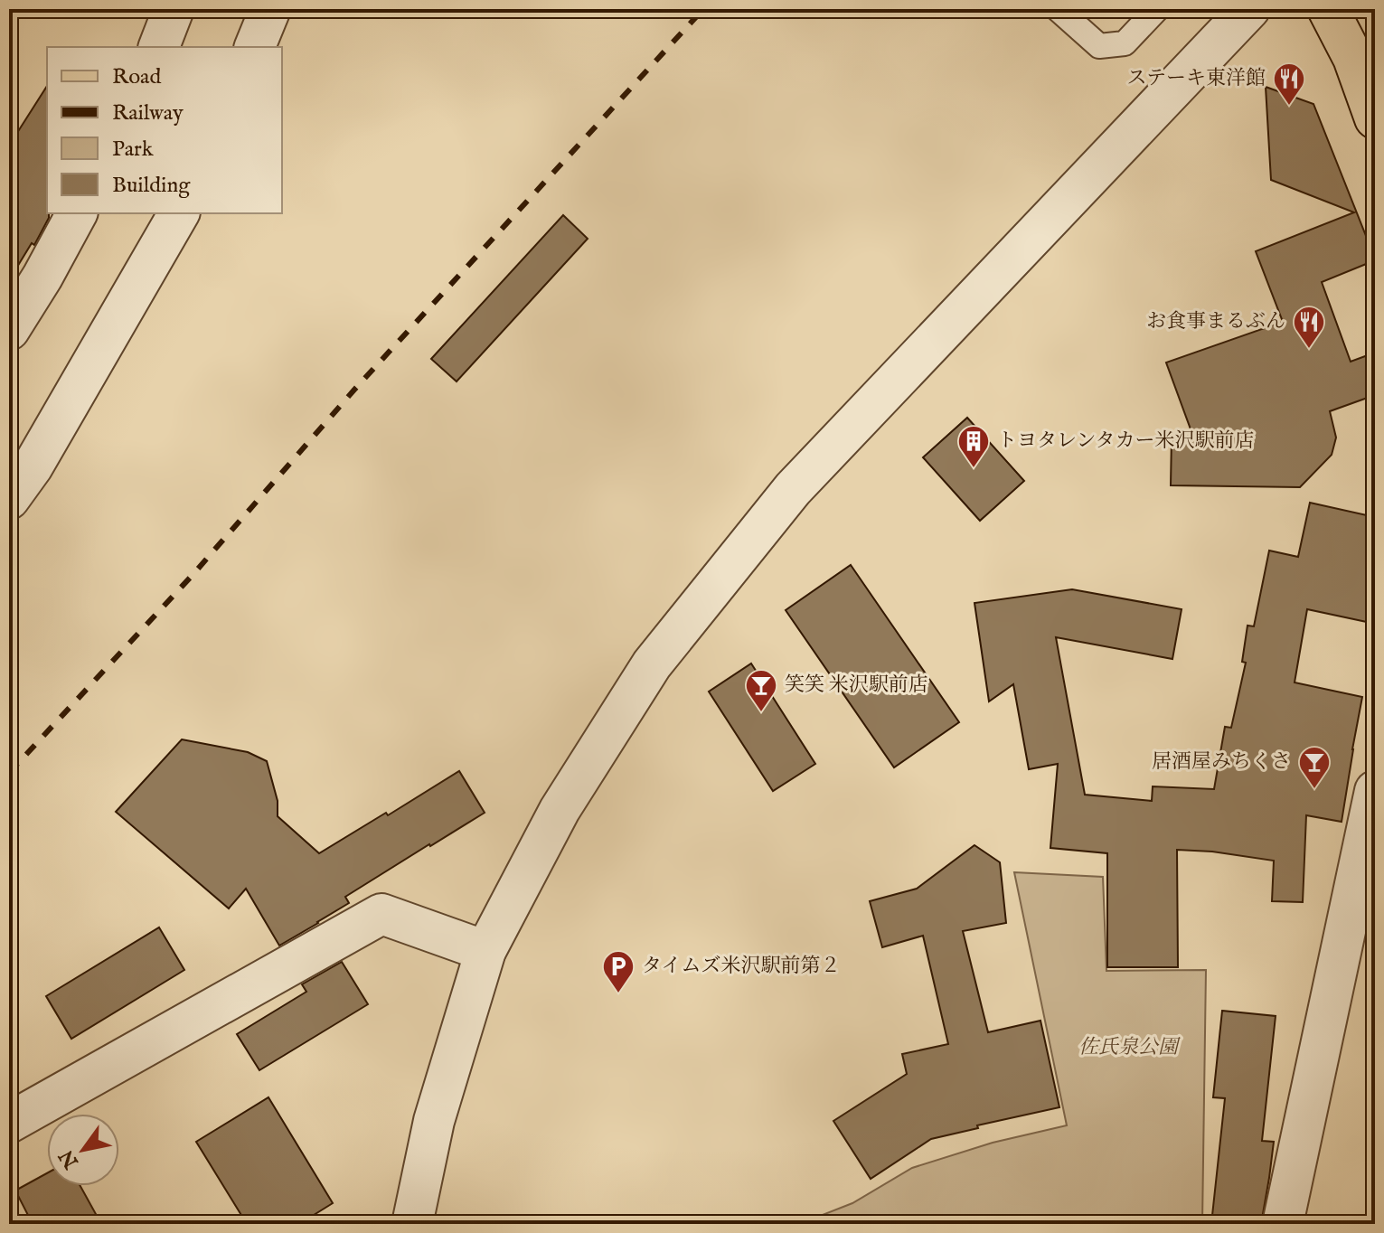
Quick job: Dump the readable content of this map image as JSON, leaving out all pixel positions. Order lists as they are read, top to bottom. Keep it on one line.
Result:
{"parks":["佐氏泉公園"],"places":{"restaurant":["ステーキ東洋館","お食事まるぶん"],"building":["トヨタレンタカー米沢駅前店"],"bar":["笑笑 米沢駅前店","居酒屋みちくさ"],"parking":["タイムズ米沢駅前第２"]},"legend":["Road","Railway","Park","Building"],"north":"bottom left"}
